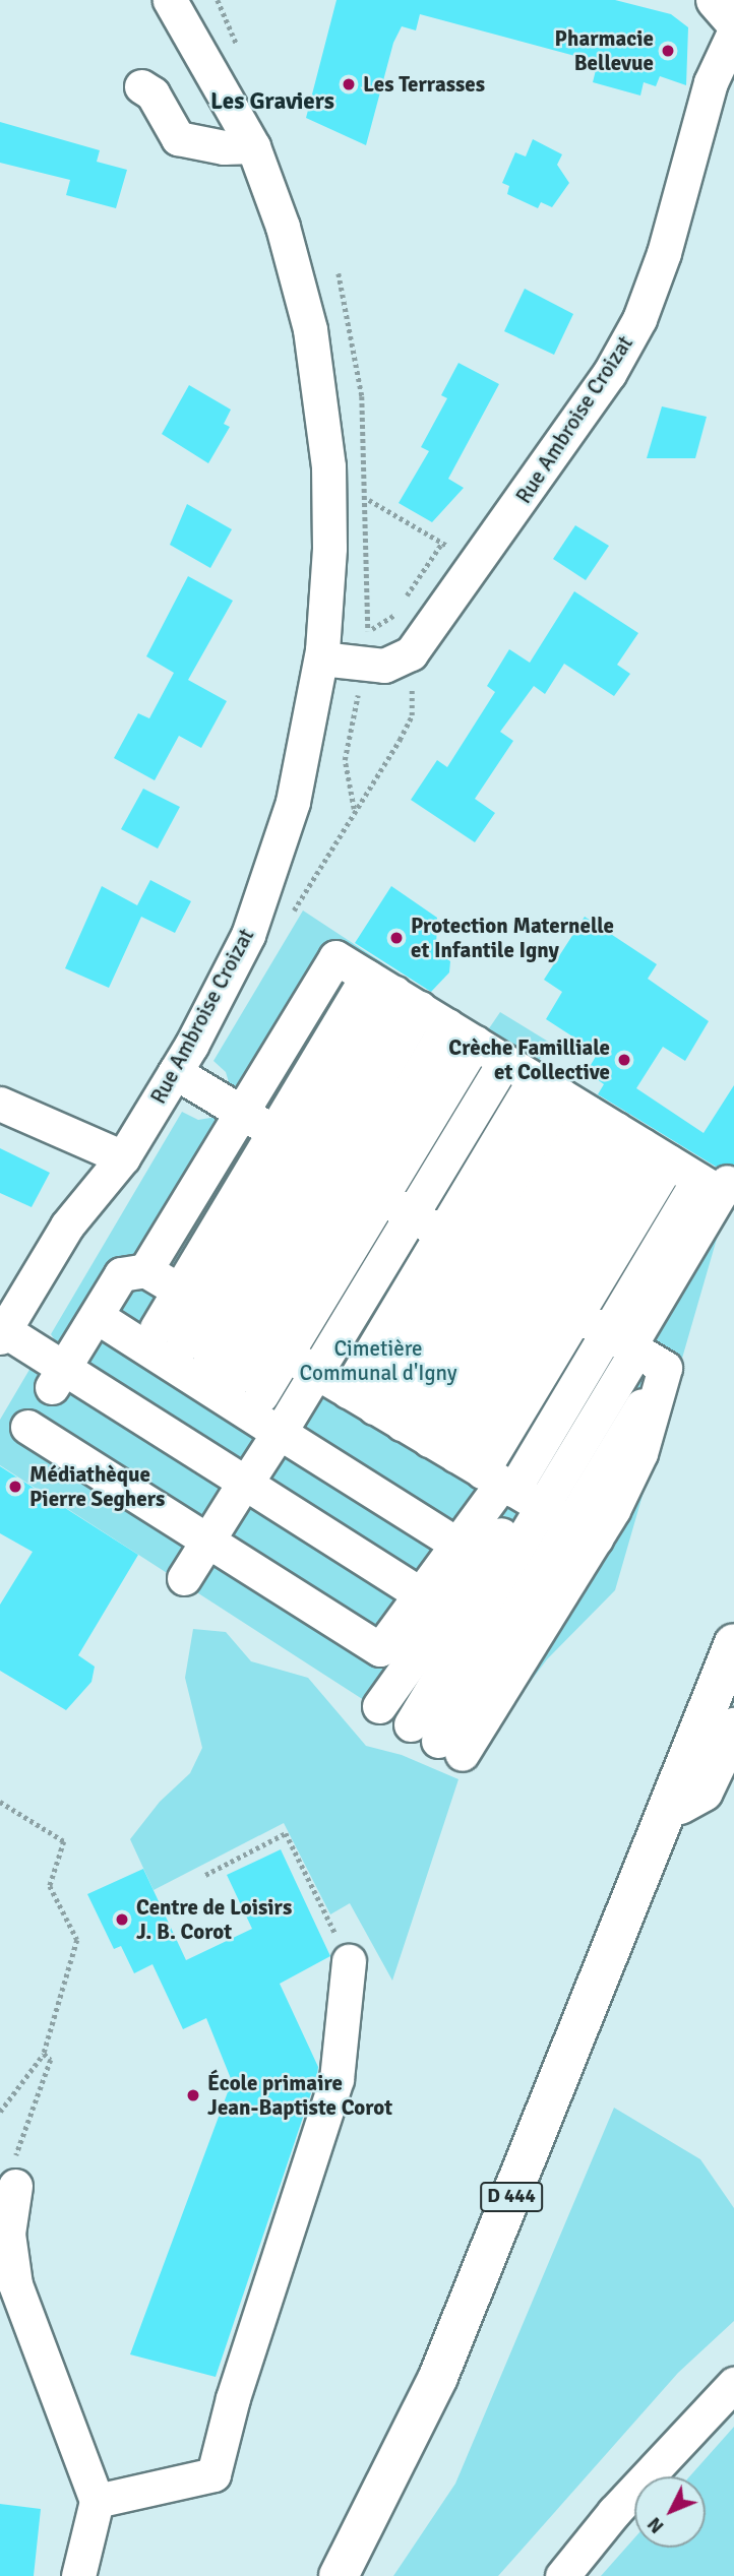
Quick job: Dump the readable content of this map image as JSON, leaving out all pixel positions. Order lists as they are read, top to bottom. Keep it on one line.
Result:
{"streets":{"main road":["D 444"],"street":["Rue Ambroise Croizat"]},"districts":["Les Graviers"],"parks":["Cimetière Communal d'Igny"],"places":["Pharmacie Bellevue","Les Terrasses","Protection Maternelle et Infantile Igny","Crèche Familliale et Collective","Médiathèque Pierre Seghers","Centre de Loisirs J. B. Corot","École primaire Jean-Baptiste Corot"],"north":"bottom left"}
